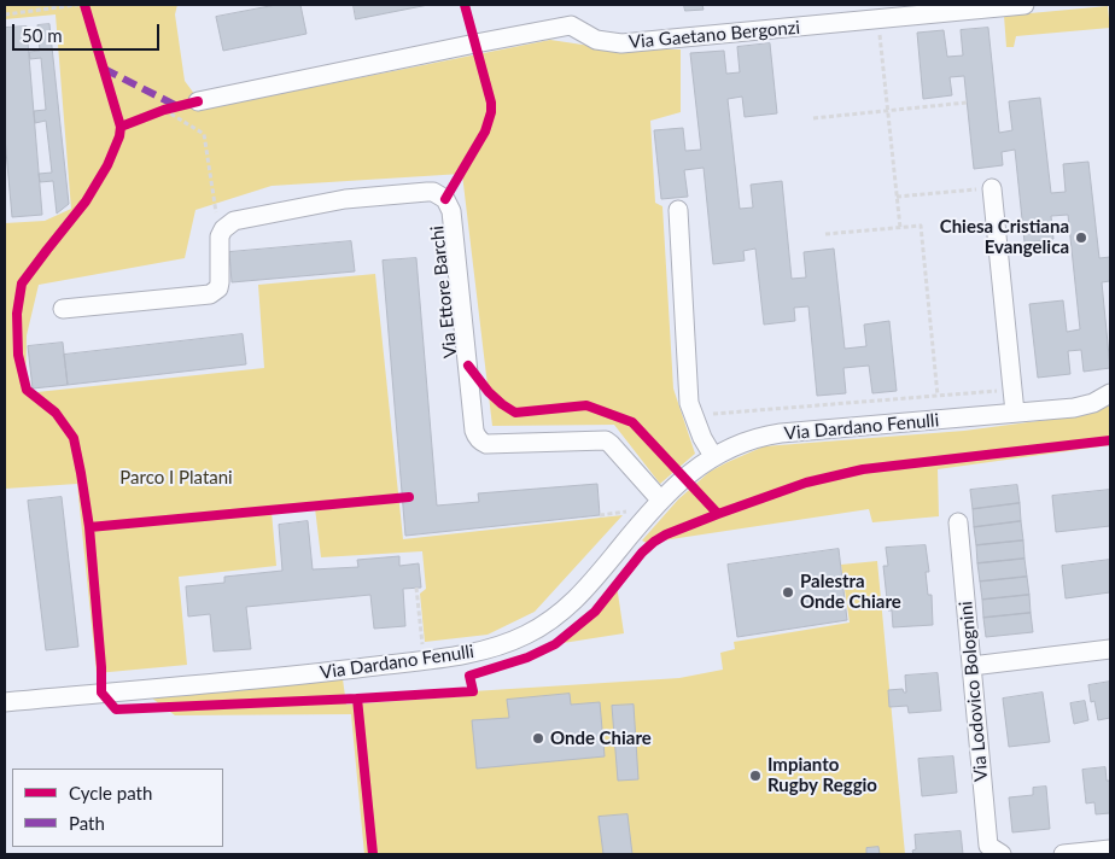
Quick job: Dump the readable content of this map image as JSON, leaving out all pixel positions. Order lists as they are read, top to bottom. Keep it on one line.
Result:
{"streets":{"street":["Via Gaetano Bergonzi","Via Ettore Barchi","Via Dardano Fenulli","Via Lodovico Bolognini"]},"crossings":[["Via Ettore Barchi","Via Dardano Fenulli"]],"parks":["Parco I Platani"],"places":["Chiesa Cristiana Evangelica","Palestra Onde Chiare","Onde Chiare","Impianto Rugby Reggio"],"legend":["Cycle path","Path"],"scale_bar":"50 m"}
